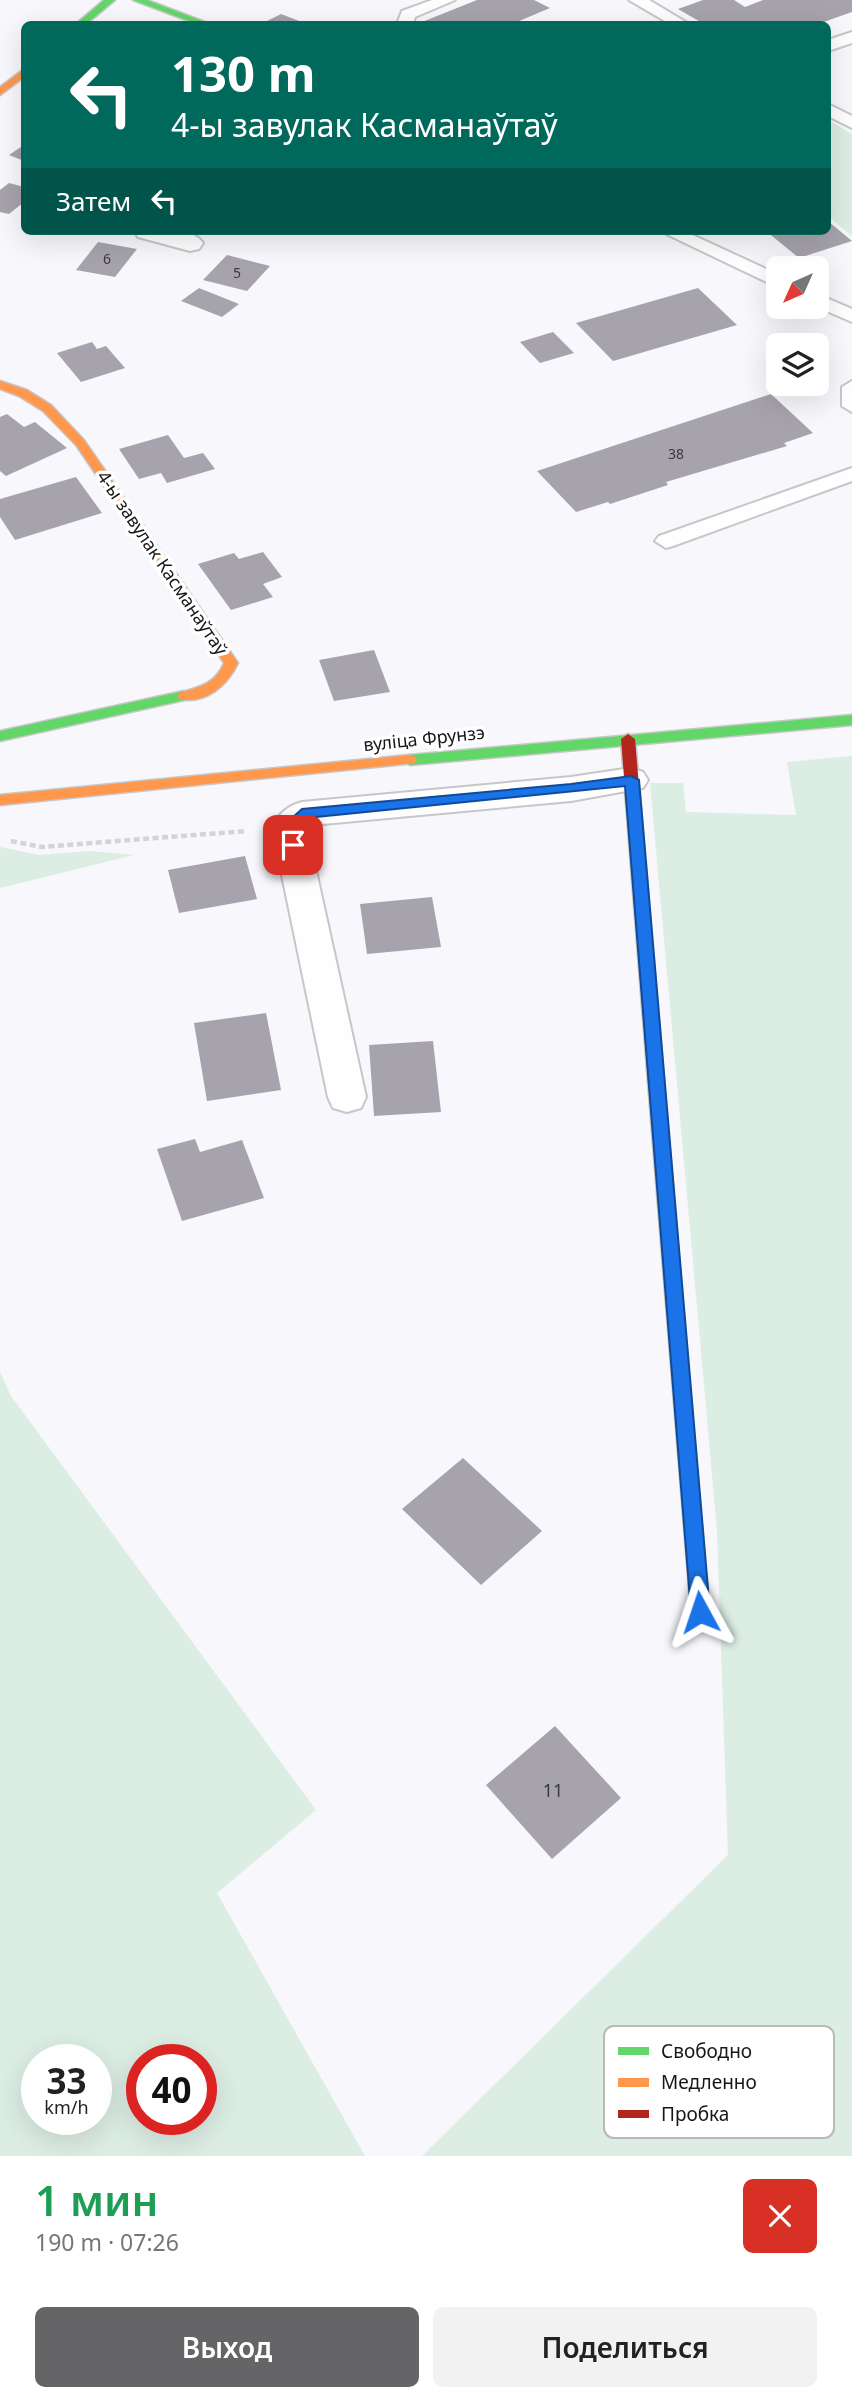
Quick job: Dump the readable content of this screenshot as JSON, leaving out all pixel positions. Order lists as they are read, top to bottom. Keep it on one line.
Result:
{"streets":{"street":["4-ы завулак Касманаўтаў","вуліца Фрунзэ"]},"house_numbers":["6","5","38","11"],"legend":["Свободно","Медленно","Пробка"],"north":"bottom left","page":{"turn":["130 m","4-ы завулак Касманаўтаў"],"then":"Затем","speed":"33 km/h","limit":"40","heading":["1 мин","190 m · 07:26"],"buttons":["Выход","Поделиться"]}}
